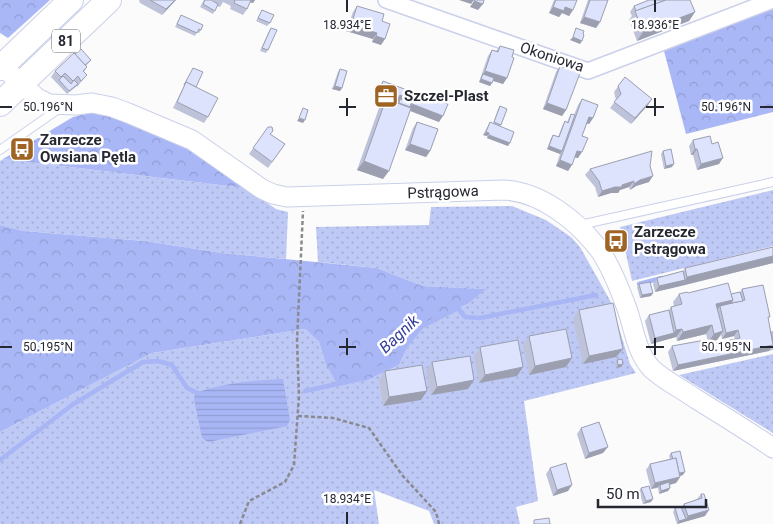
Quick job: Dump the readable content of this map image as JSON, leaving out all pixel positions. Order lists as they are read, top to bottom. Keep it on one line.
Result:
{"streets":{"main road":["81"],"street":["Okoniowa","Pstrągowa"]},"crossings":[["81","Pstrągowa"]],"water":["Bagnik"],"places":{"office":["Szczel-Plast"],"bus stop":["Zarzecze Owsiana Pętla","Zarzecze Pstrągowa"]},"scale_bar":"50 m","coordinates":["18.934°E","18.936°E","50.196°N","50.195°N"]}
